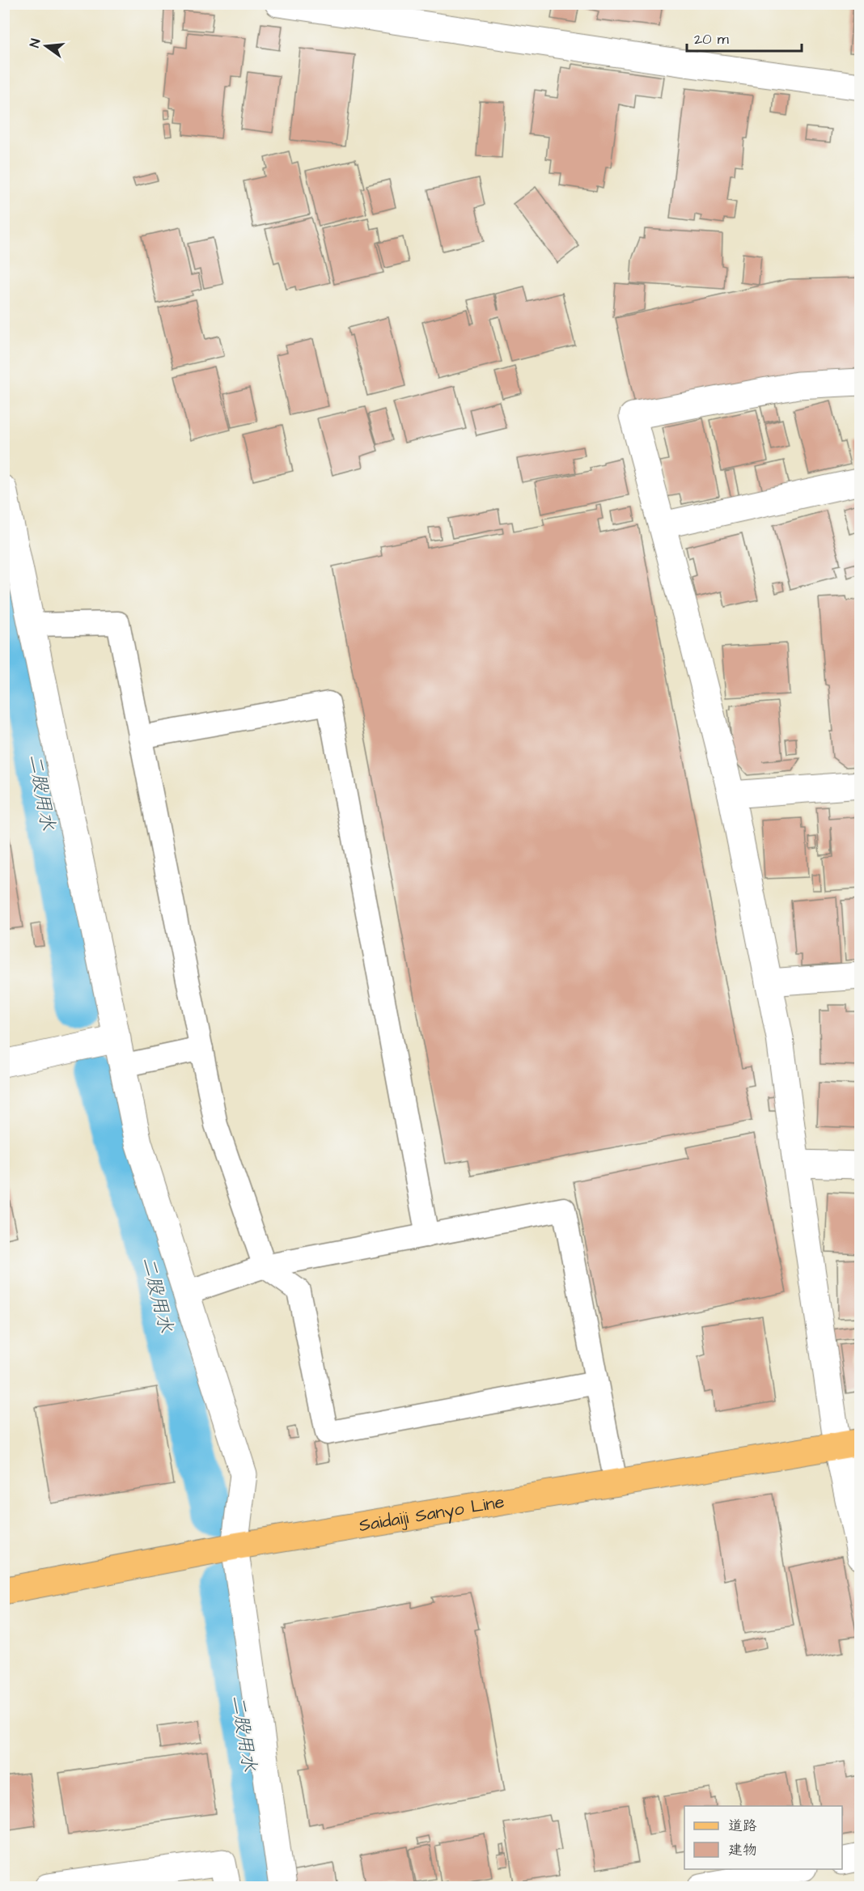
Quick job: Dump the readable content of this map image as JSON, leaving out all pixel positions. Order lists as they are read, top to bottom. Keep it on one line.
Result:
{"streets":{"main road":["Saidaiji Sanyo Line"]},"water":["二股用水"],"legend":["道路","建物"],"scale_bar":"20 m","north":"left"}
